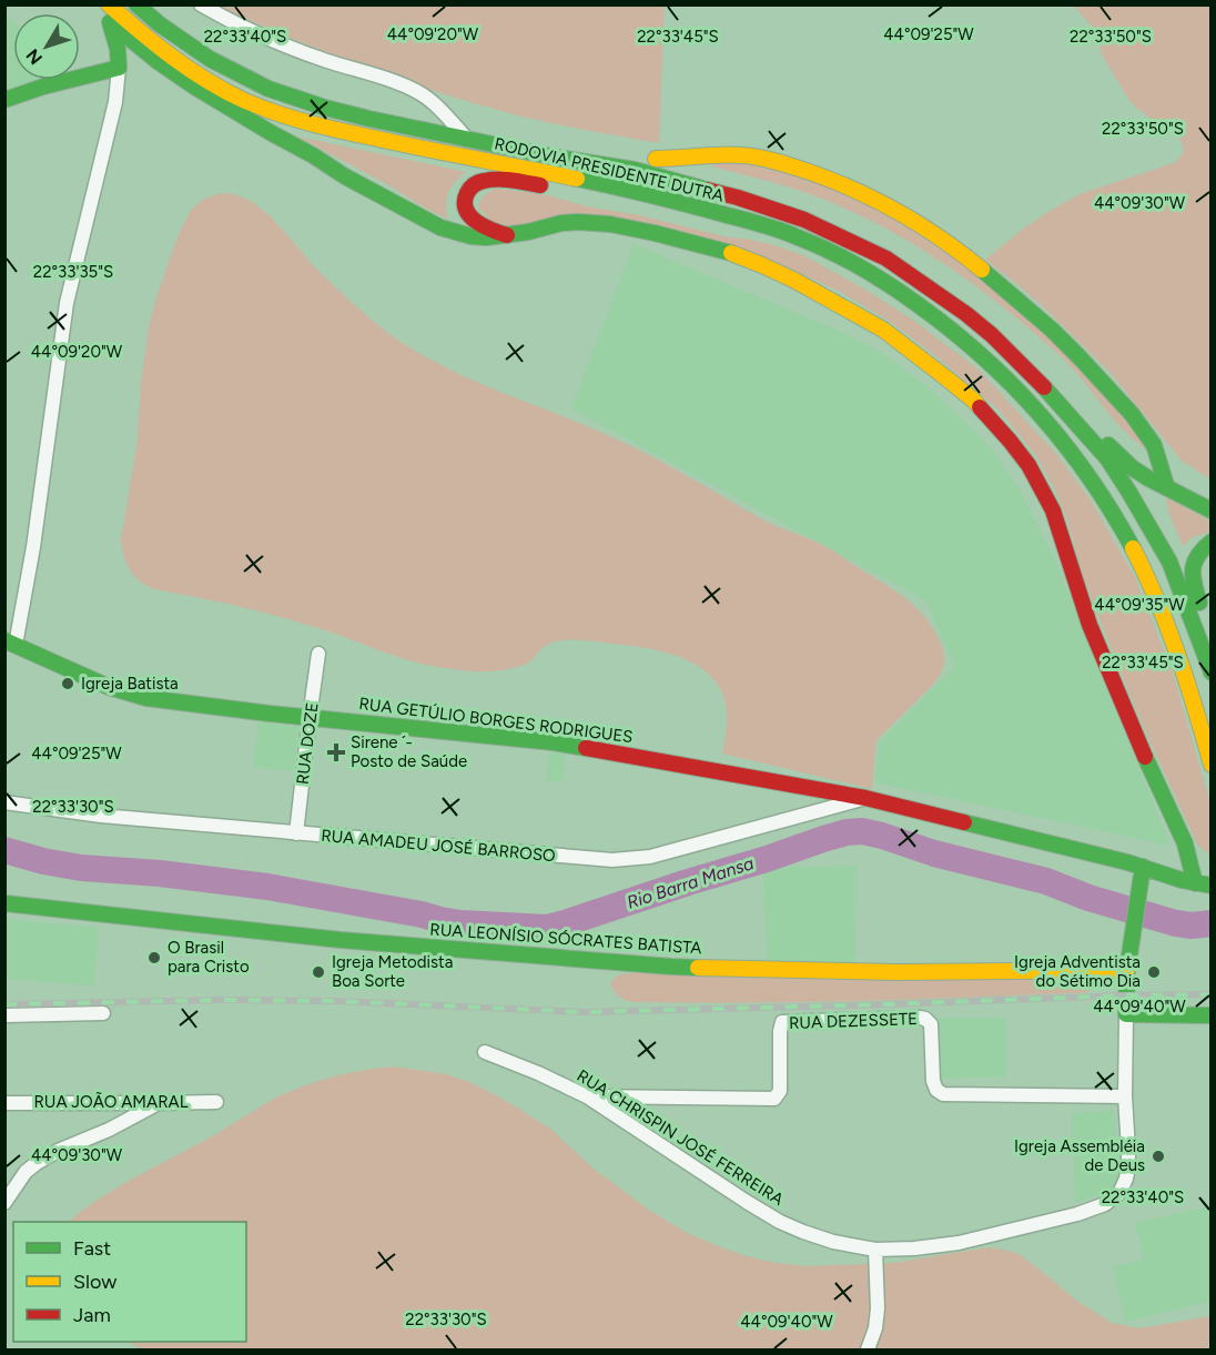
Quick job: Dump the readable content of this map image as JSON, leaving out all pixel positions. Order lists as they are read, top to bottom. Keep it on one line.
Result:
{"streets":{"main road":["RODOVIA PRESIDENTE DUTRA","RUA GETÚLIO BORGES RODRIGUES","RUA LEONÍSIO SÓCRATES BATISTA","RUA CHRISPIN JOSÉ FERREIRA"],"street":["RUA DOZE","RUA AMADEU JOSÉ BARROSO","RUA DEZESSETE","RUA JOÃO AMARAL"]},"crossings":[["RUA GETÚLIO BORGES RODRIGUES","RUA DOZE"],["RUA GETÚLIO BORGES RODRIGUES","RUA AMADEU JOSÉ BARROSO"],["RUA GETÚLIO BORGES RODRIGUES","RUA CHRISPIN JOSÉ FERREIRA"],["RUA DOZE","RUA AMADEU JOSÉ BARROSO"],["RUA LEONÍSIO SÓCRATES BATISTA","RUA CHRISPIN JOSÉ FERREIRA"],["RUA DEZESSETE","RUA CHRISPIN JOSÉ FERREIRA"]],"water":["Rio Barra Mansa"],"places":{"other":["Igreja Batista","O Brasil para Cristo","Igreja Metodista Boa Sorte","Igreja Adventista do Sétimo Dia","Igreja Assembléia de Deus"],"health":["Sirene ´- Posto de Saúde"]},"legend":["Fast","Slow","Jam"],"north":"bottom left","coordinates":["44°09'20\"W","44°09'25\"W","22°33'40\"S","22°33'45\"S","22°33'50\"S","44°09'30\"W","22°33'35\"S","44°09'35\"W","22°33'30\"S","44°09'40\"W"]}
